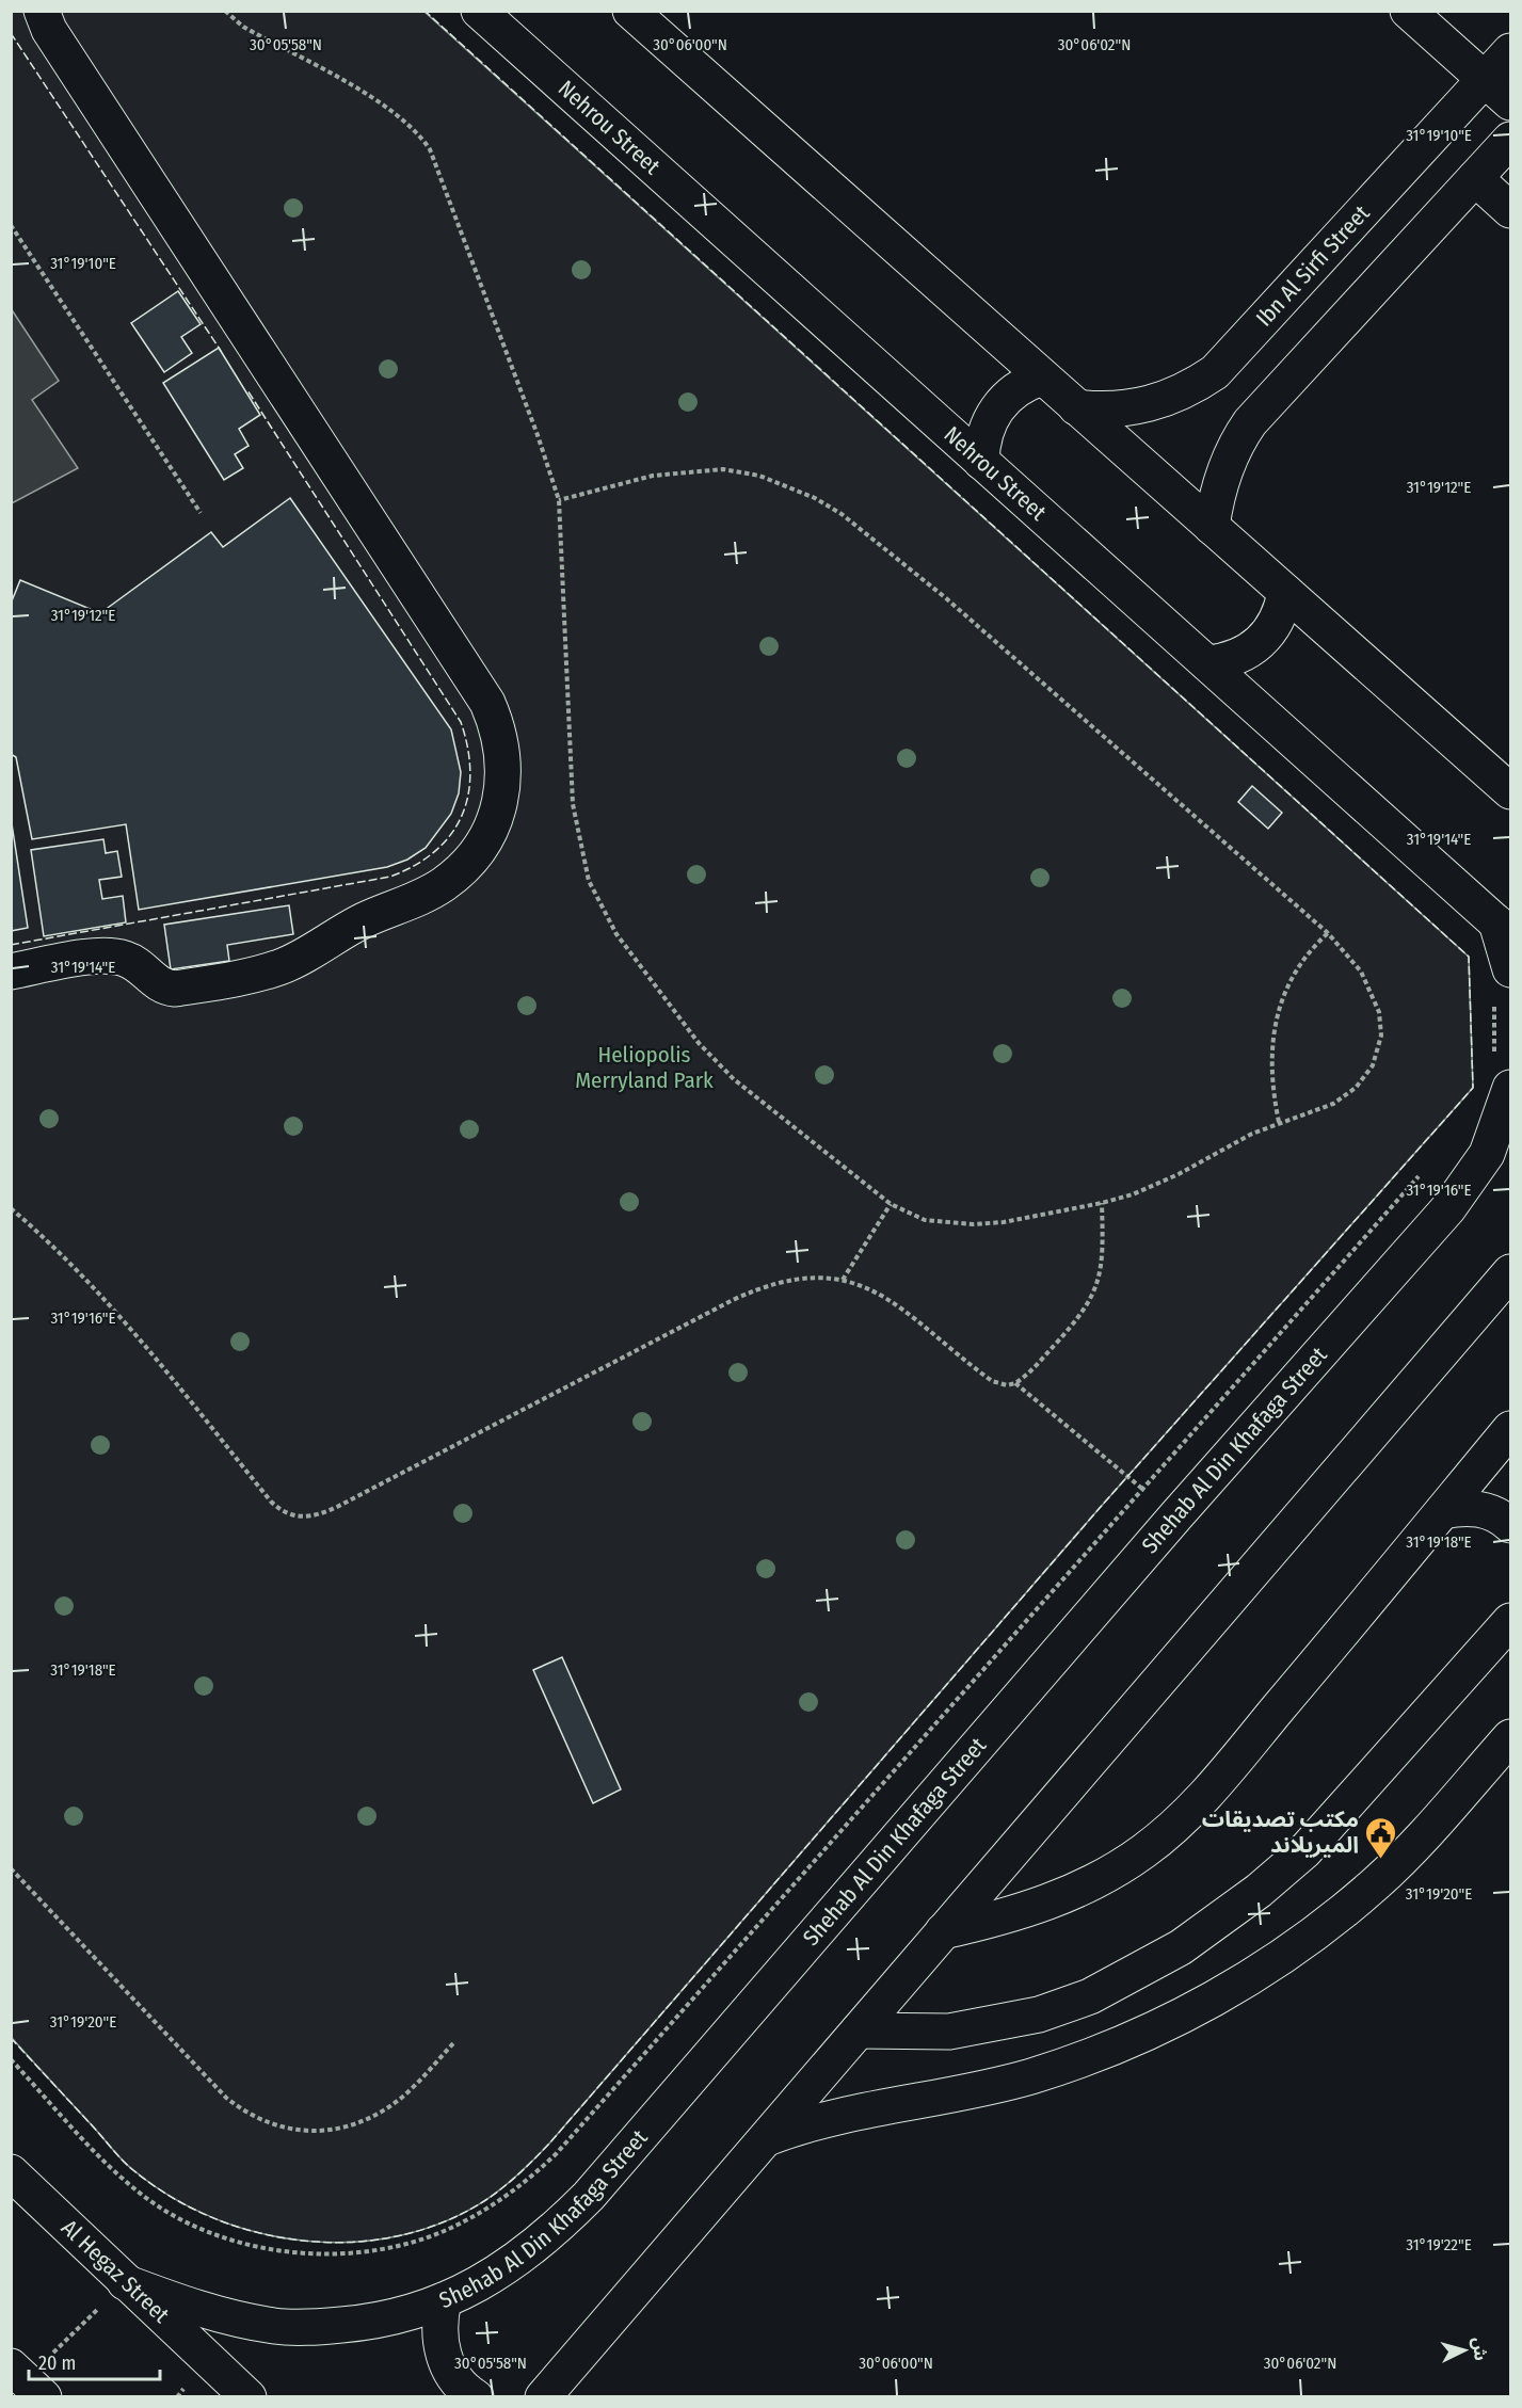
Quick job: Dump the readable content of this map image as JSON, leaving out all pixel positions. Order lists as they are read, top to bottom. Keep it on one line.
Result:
{"streets":{"street":["Nehrou Street","Ibn Al Sirfi Street","Shehab Al Din Khafaga Street","Al Hegaz Street"]},"crossings":[["Shehab Al Din Khafaga Street","Al Hegaz Street"]],"parks":["Heliopolis Merryland Park"],"places":{"public building":["مكتب تصديقات الميريلاند"]},"scale_bar":"20 m","north":"right","coordinates":["30°05'58\"N","30°06'00\"N","30°06'02\"N","31°19'10\"E","31°19'12\"E","31°19'14\"E","31°19'16\"E","31°19'18\"E","31°19'20\"E","31°19'22\"E"]}
